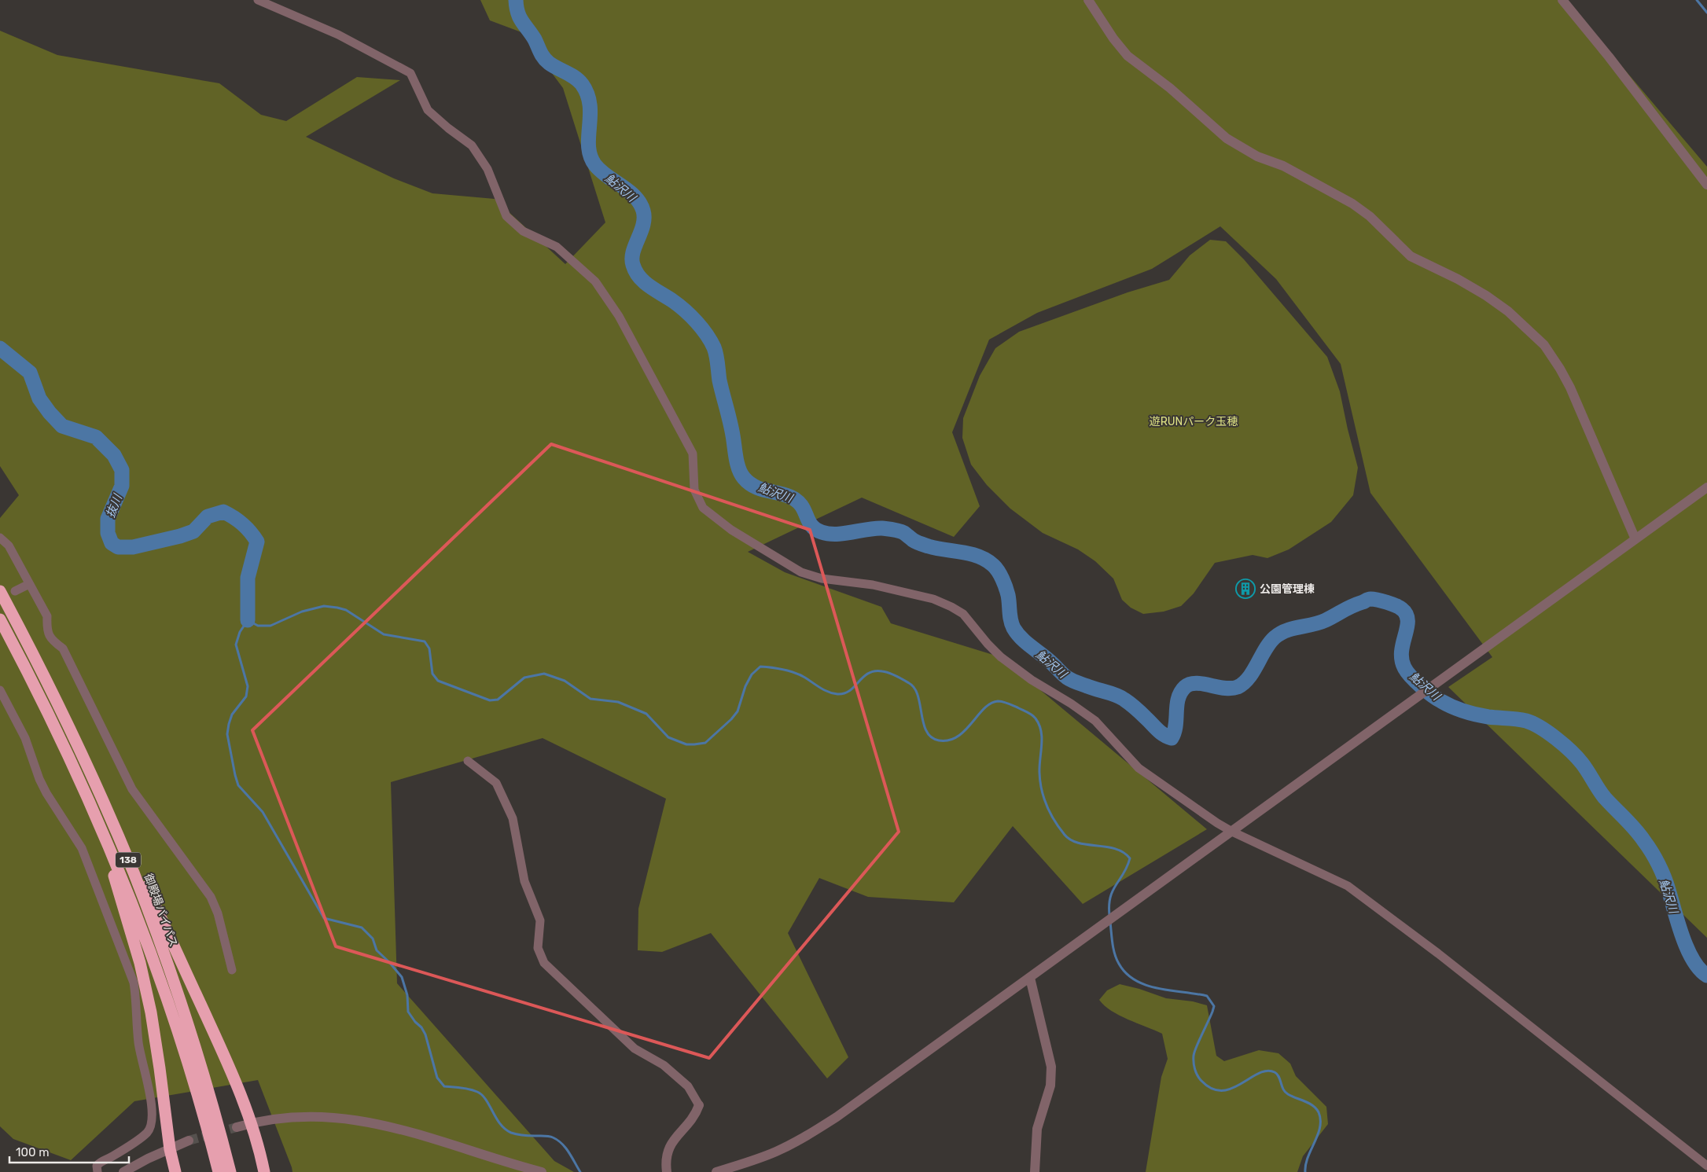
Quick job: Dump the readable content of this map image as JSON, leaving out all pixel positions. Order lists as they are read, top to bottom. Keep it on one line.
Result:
{"streets":{"highway":["138","御殿場バイパス"]},"crossings":[["138","御殿場バイパス"]],"water":["鮎沢川","抜川"],"parks":["遊RUNパーク玉穂"],"places":{"building":["公園管理棟"]},"scale_bar":"100 m"}
